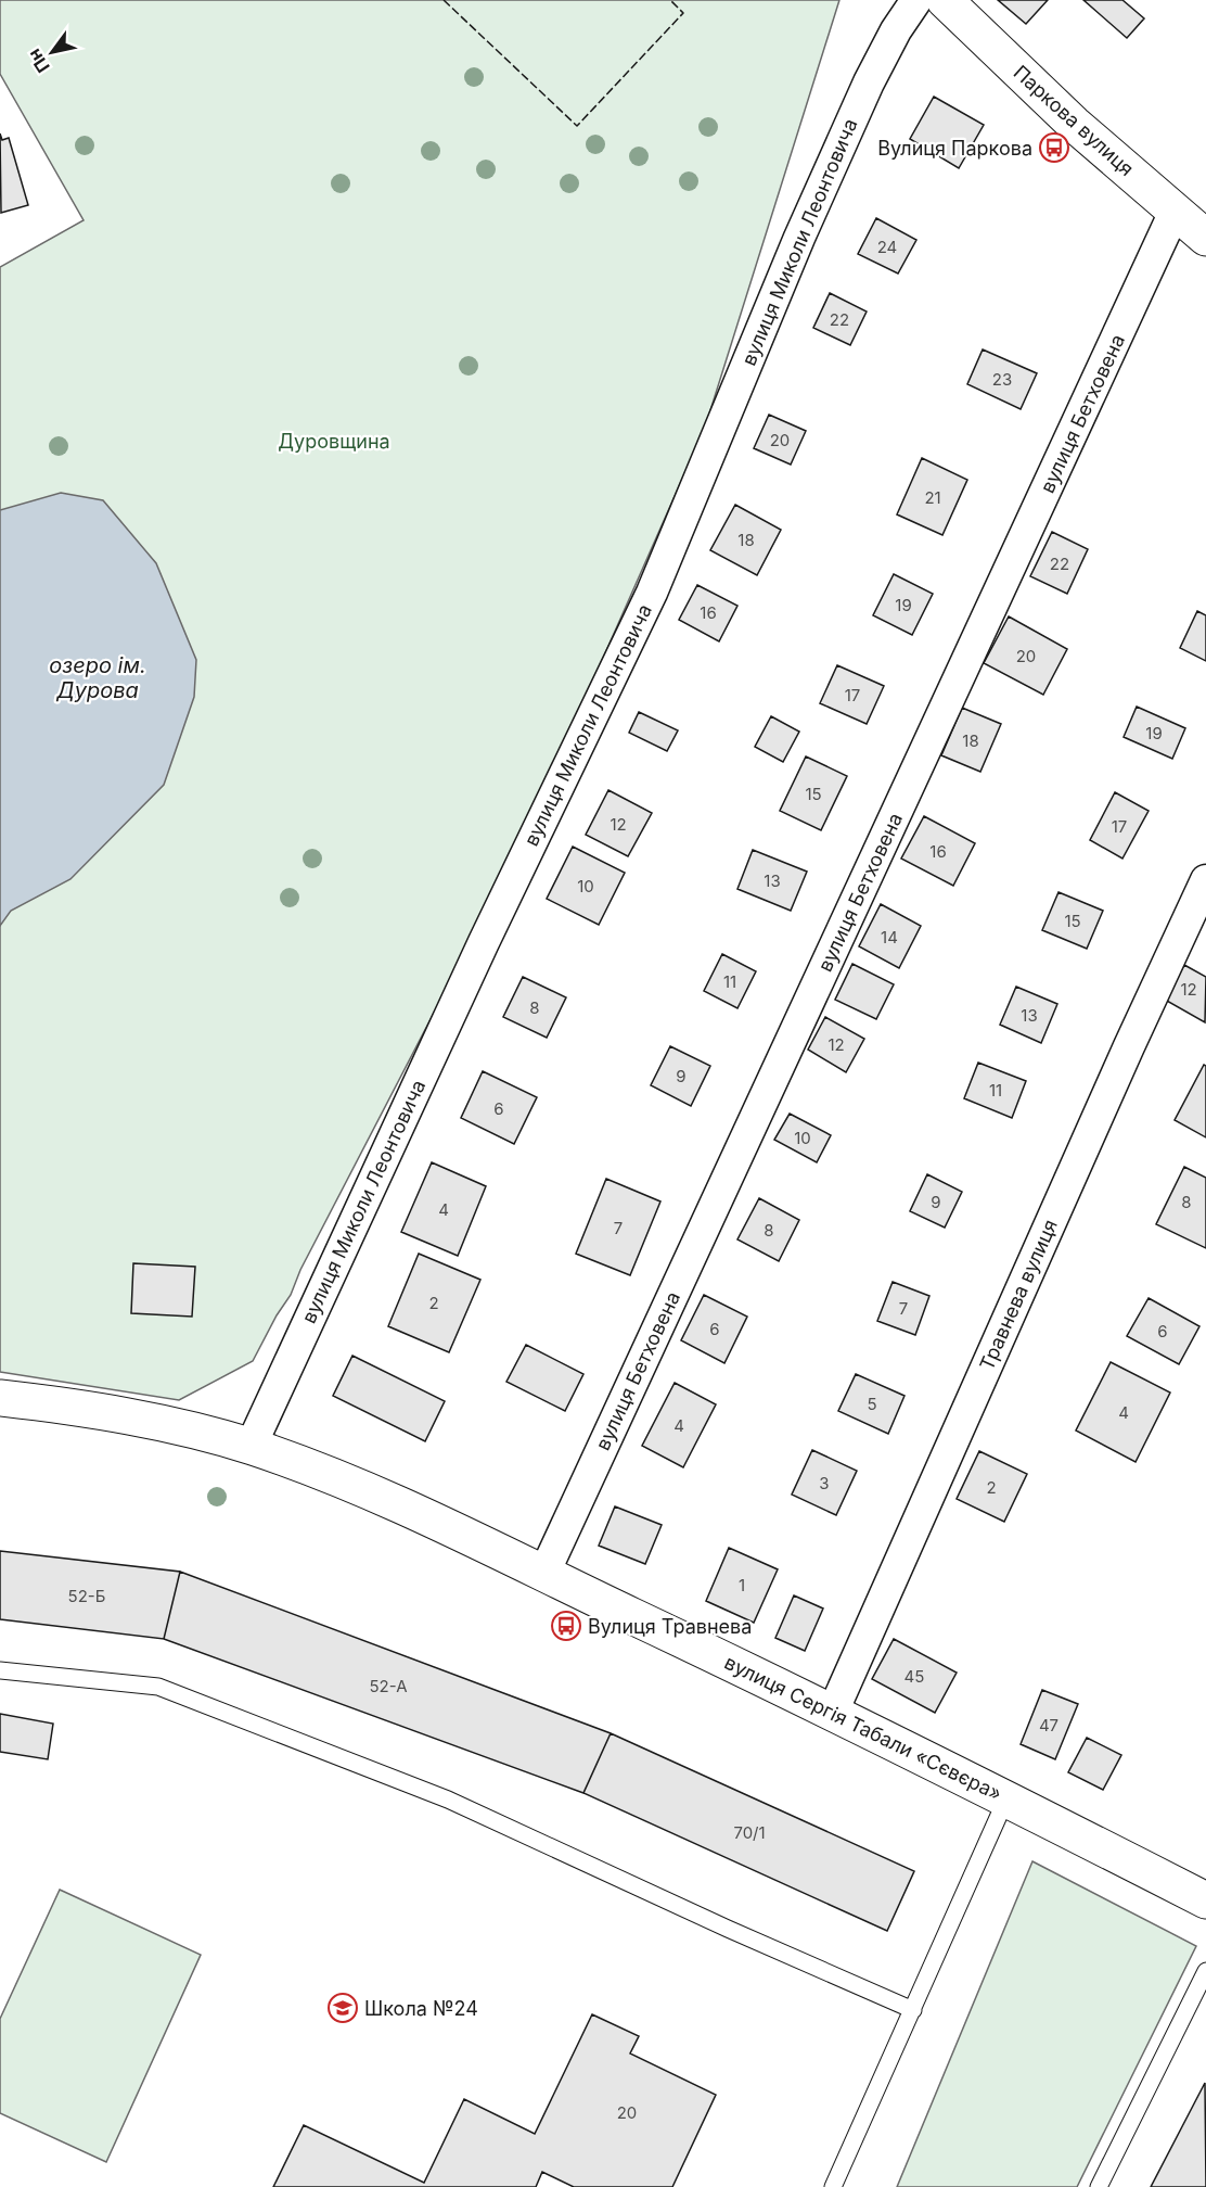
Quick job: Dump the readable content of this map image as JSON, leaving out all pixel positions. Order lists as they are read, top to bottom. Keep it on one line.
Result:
{"streets":{"main road":["Паркова вулиця","вулиця Сергія Табали «Сєвєра»"],"street":["вулиця Миколи Леонтовича","вулиця Бетховена","Травнева вулиця"]},"crossings":[["Паркова вулиця","вулиця Бетховена"],["вулиця Миколи Леонтовича","вулиця Сергія Табали «Сєвєра»"],["вулиця Бетховена","вулиця Сергія Табали «Сєвєра»"],["Травнева вулиця","вулиця Сергія Табали «Сєвєра»"]],"water":["озеро ім. Дурова"],"parks":["Дуровщина"],"places":{"bus stop":["Вулиця Паркова","Вулиця Травнева"],"school or university":["Школа №24"]},"house_numbers":["24","22","23","20","21","18","22","19","16","20","17","19","18","15","12","17","16","13","10","15","14","11","12","8","13","12","9","11","6","10","9","8","4","7","8","2","7","6","6","5","4","4","3","2","1","52-Б","45","52-А","47","70/1","20"],"north":"bottom left"}
